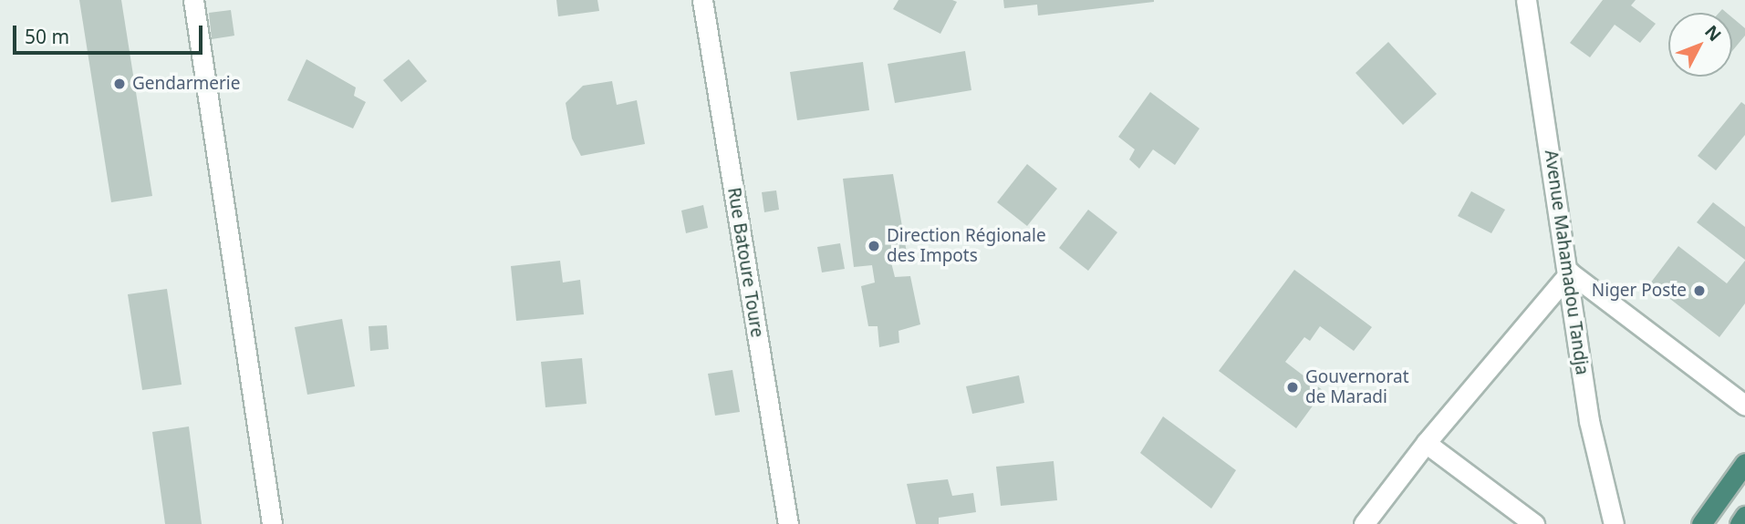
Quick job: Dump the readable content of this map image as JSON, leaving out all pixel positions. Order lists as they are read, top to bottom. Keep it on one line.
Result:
{"streets":{"street":["Rue Batoure Toure","Avenue Mahamadou Tandja"]},"places":["Gendarmerie","Direction Régionale des Impots","Niger Poste","Gouvernorat de Maradi"],"scale_bar":"50 m","north":"top right"}
